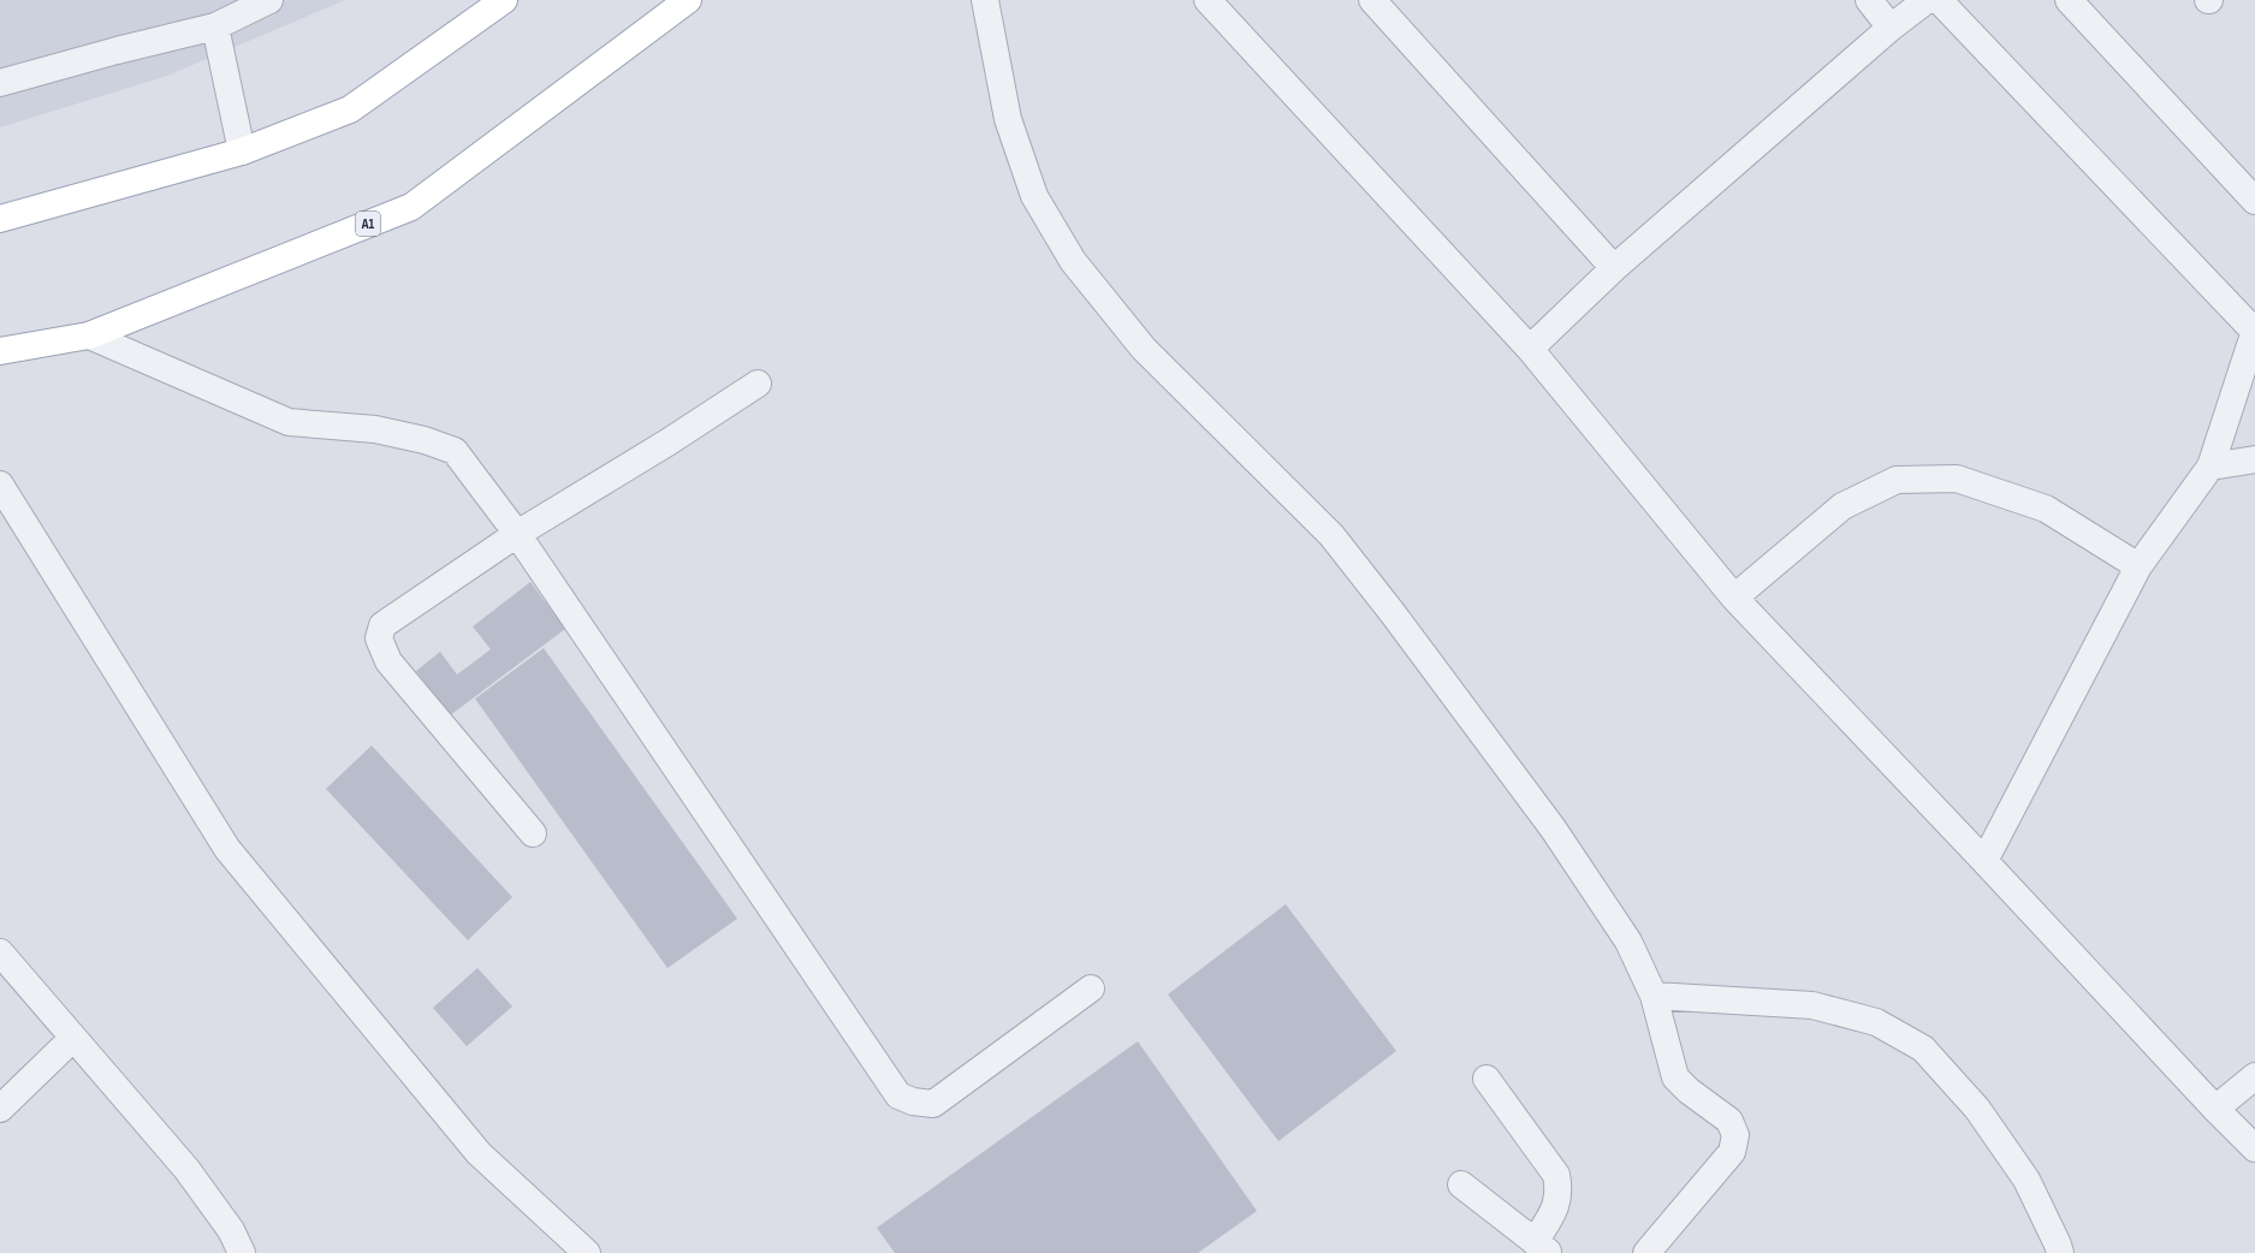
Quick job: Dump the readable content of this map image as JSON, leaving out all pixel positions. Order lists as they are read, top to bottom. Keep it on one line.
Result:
{"streets":{"main road":["A1"]}}
